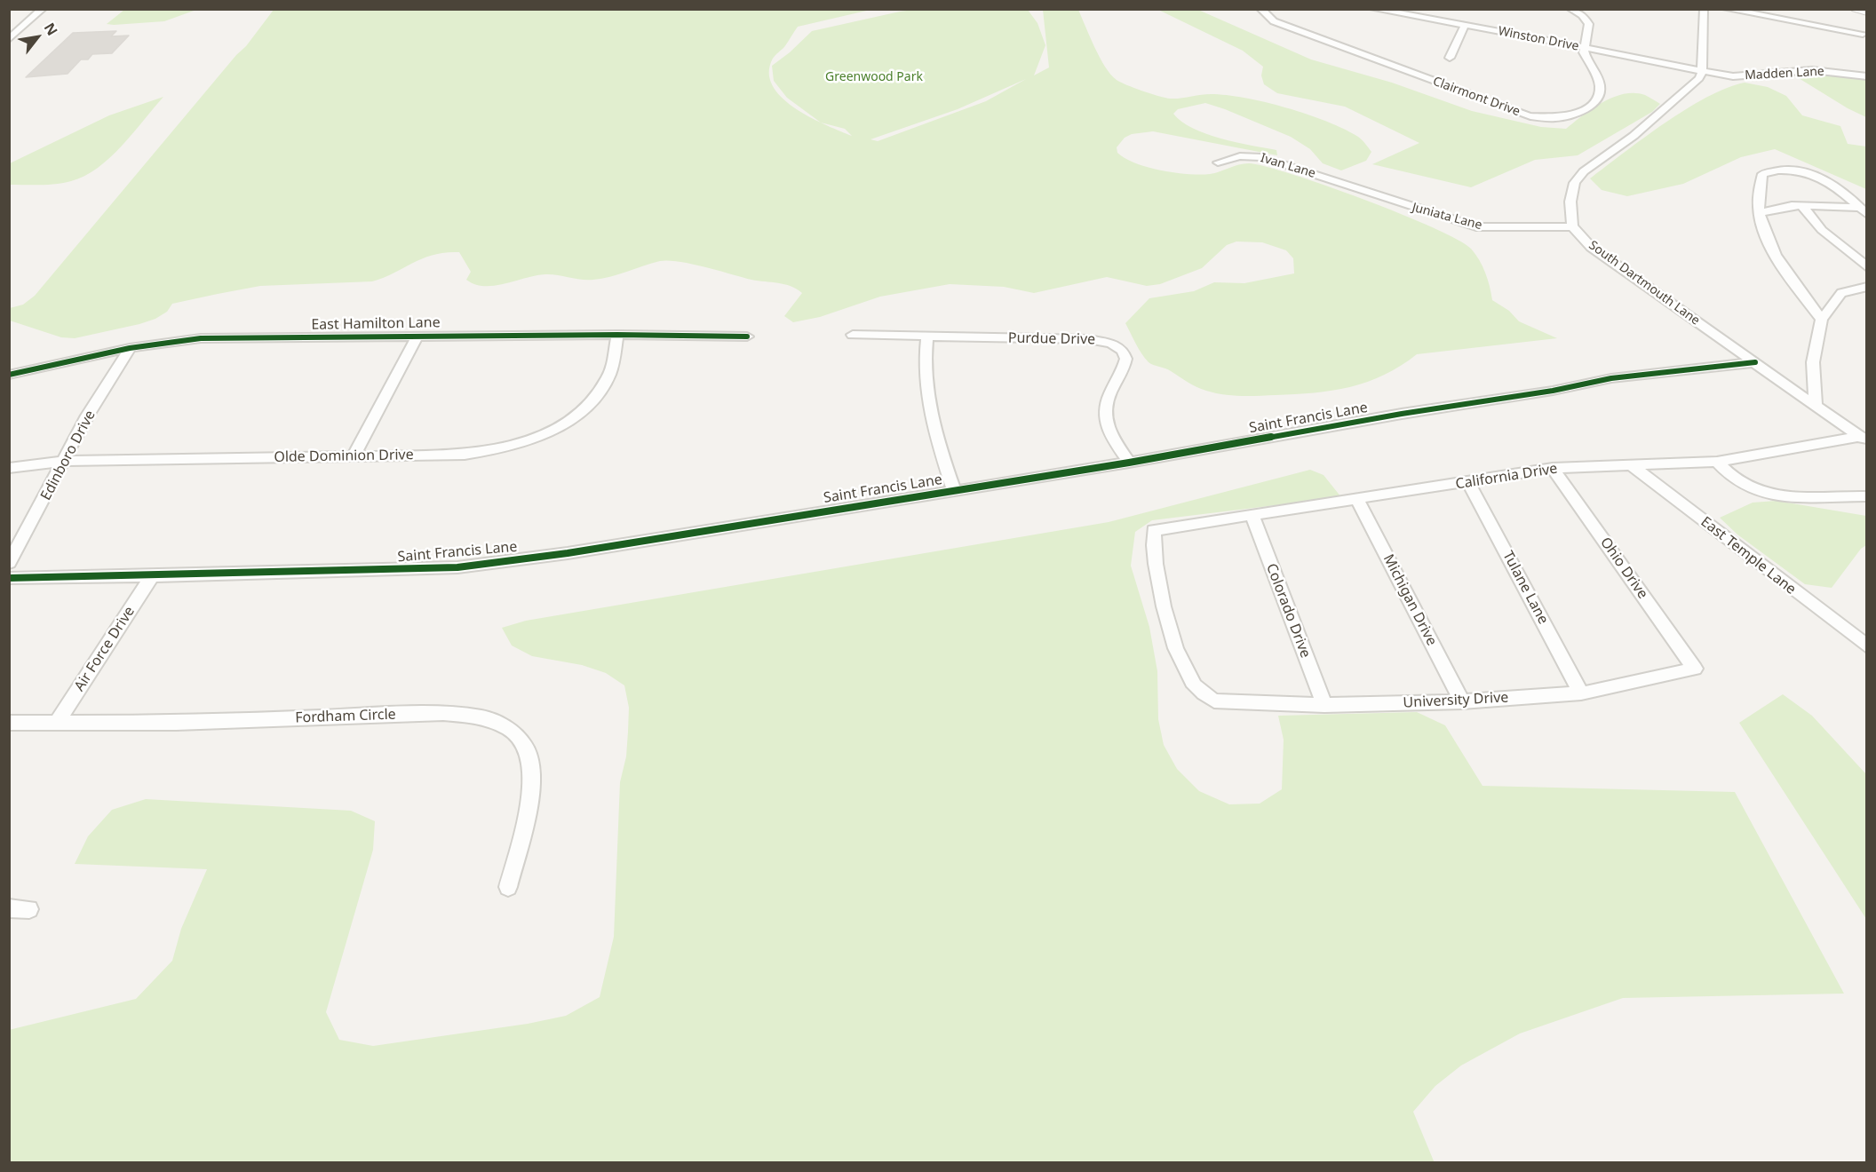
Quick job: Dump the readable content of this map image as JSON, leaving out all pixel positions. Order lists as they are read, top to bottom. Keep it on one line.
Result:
{"streets":{"street":["Winston Drive","Madden Lane","Clairmont Drive","Ivan Lane","Juniata Lane","South Dartmouth Lane","East Hamilton Lane","Purdue Drive","Saint Francis Lane","Edinboro Drive","Olde Dominion Drive","California Drive","East Temple Lane","Ohio Drive","Tulane Lane","Michigan Drive","Colorado Drive","Air Force Drive","University Drive","Fordham Circle"]},"crossings":[["Winston Drive","Madden Lane"],["Winston Drive","Clairmont Drive"],["Ivan Lane","Juniata Lane"],["Juniata Lane","South Dartmouth Lane"],["South Dartmouth Lane","Saint Francis Lane"],["South Dartmouth Lane","California Drive"],["East Hamilton Lane","Edinboro Drive"],["East Hamilton Lane","Olde Dominion Drive"],["Purdue Drive","Saint Francis Lane"],["Saint Francis Lane","Air Force Drive"],["Edinboro Drive","Olde Dominion Drive"],["California Drive","East Temple Lane"],["California Drive","Ohio Drive"],["California Drive","Tulane Lane"],["California Drive","Michigan Drive"],["California Drive","Colorado Drive"],["California Drive","University Drive"],["Ohio Drive","University Drive"],["Tulane Lane","University Drive"],["Michigan Drive","University Drive"],["Colorado Drive","University Drive"],["Air Force Drive","Fordham Circle"]],"parks":["Greenwood Park"],"north":"top right"}
